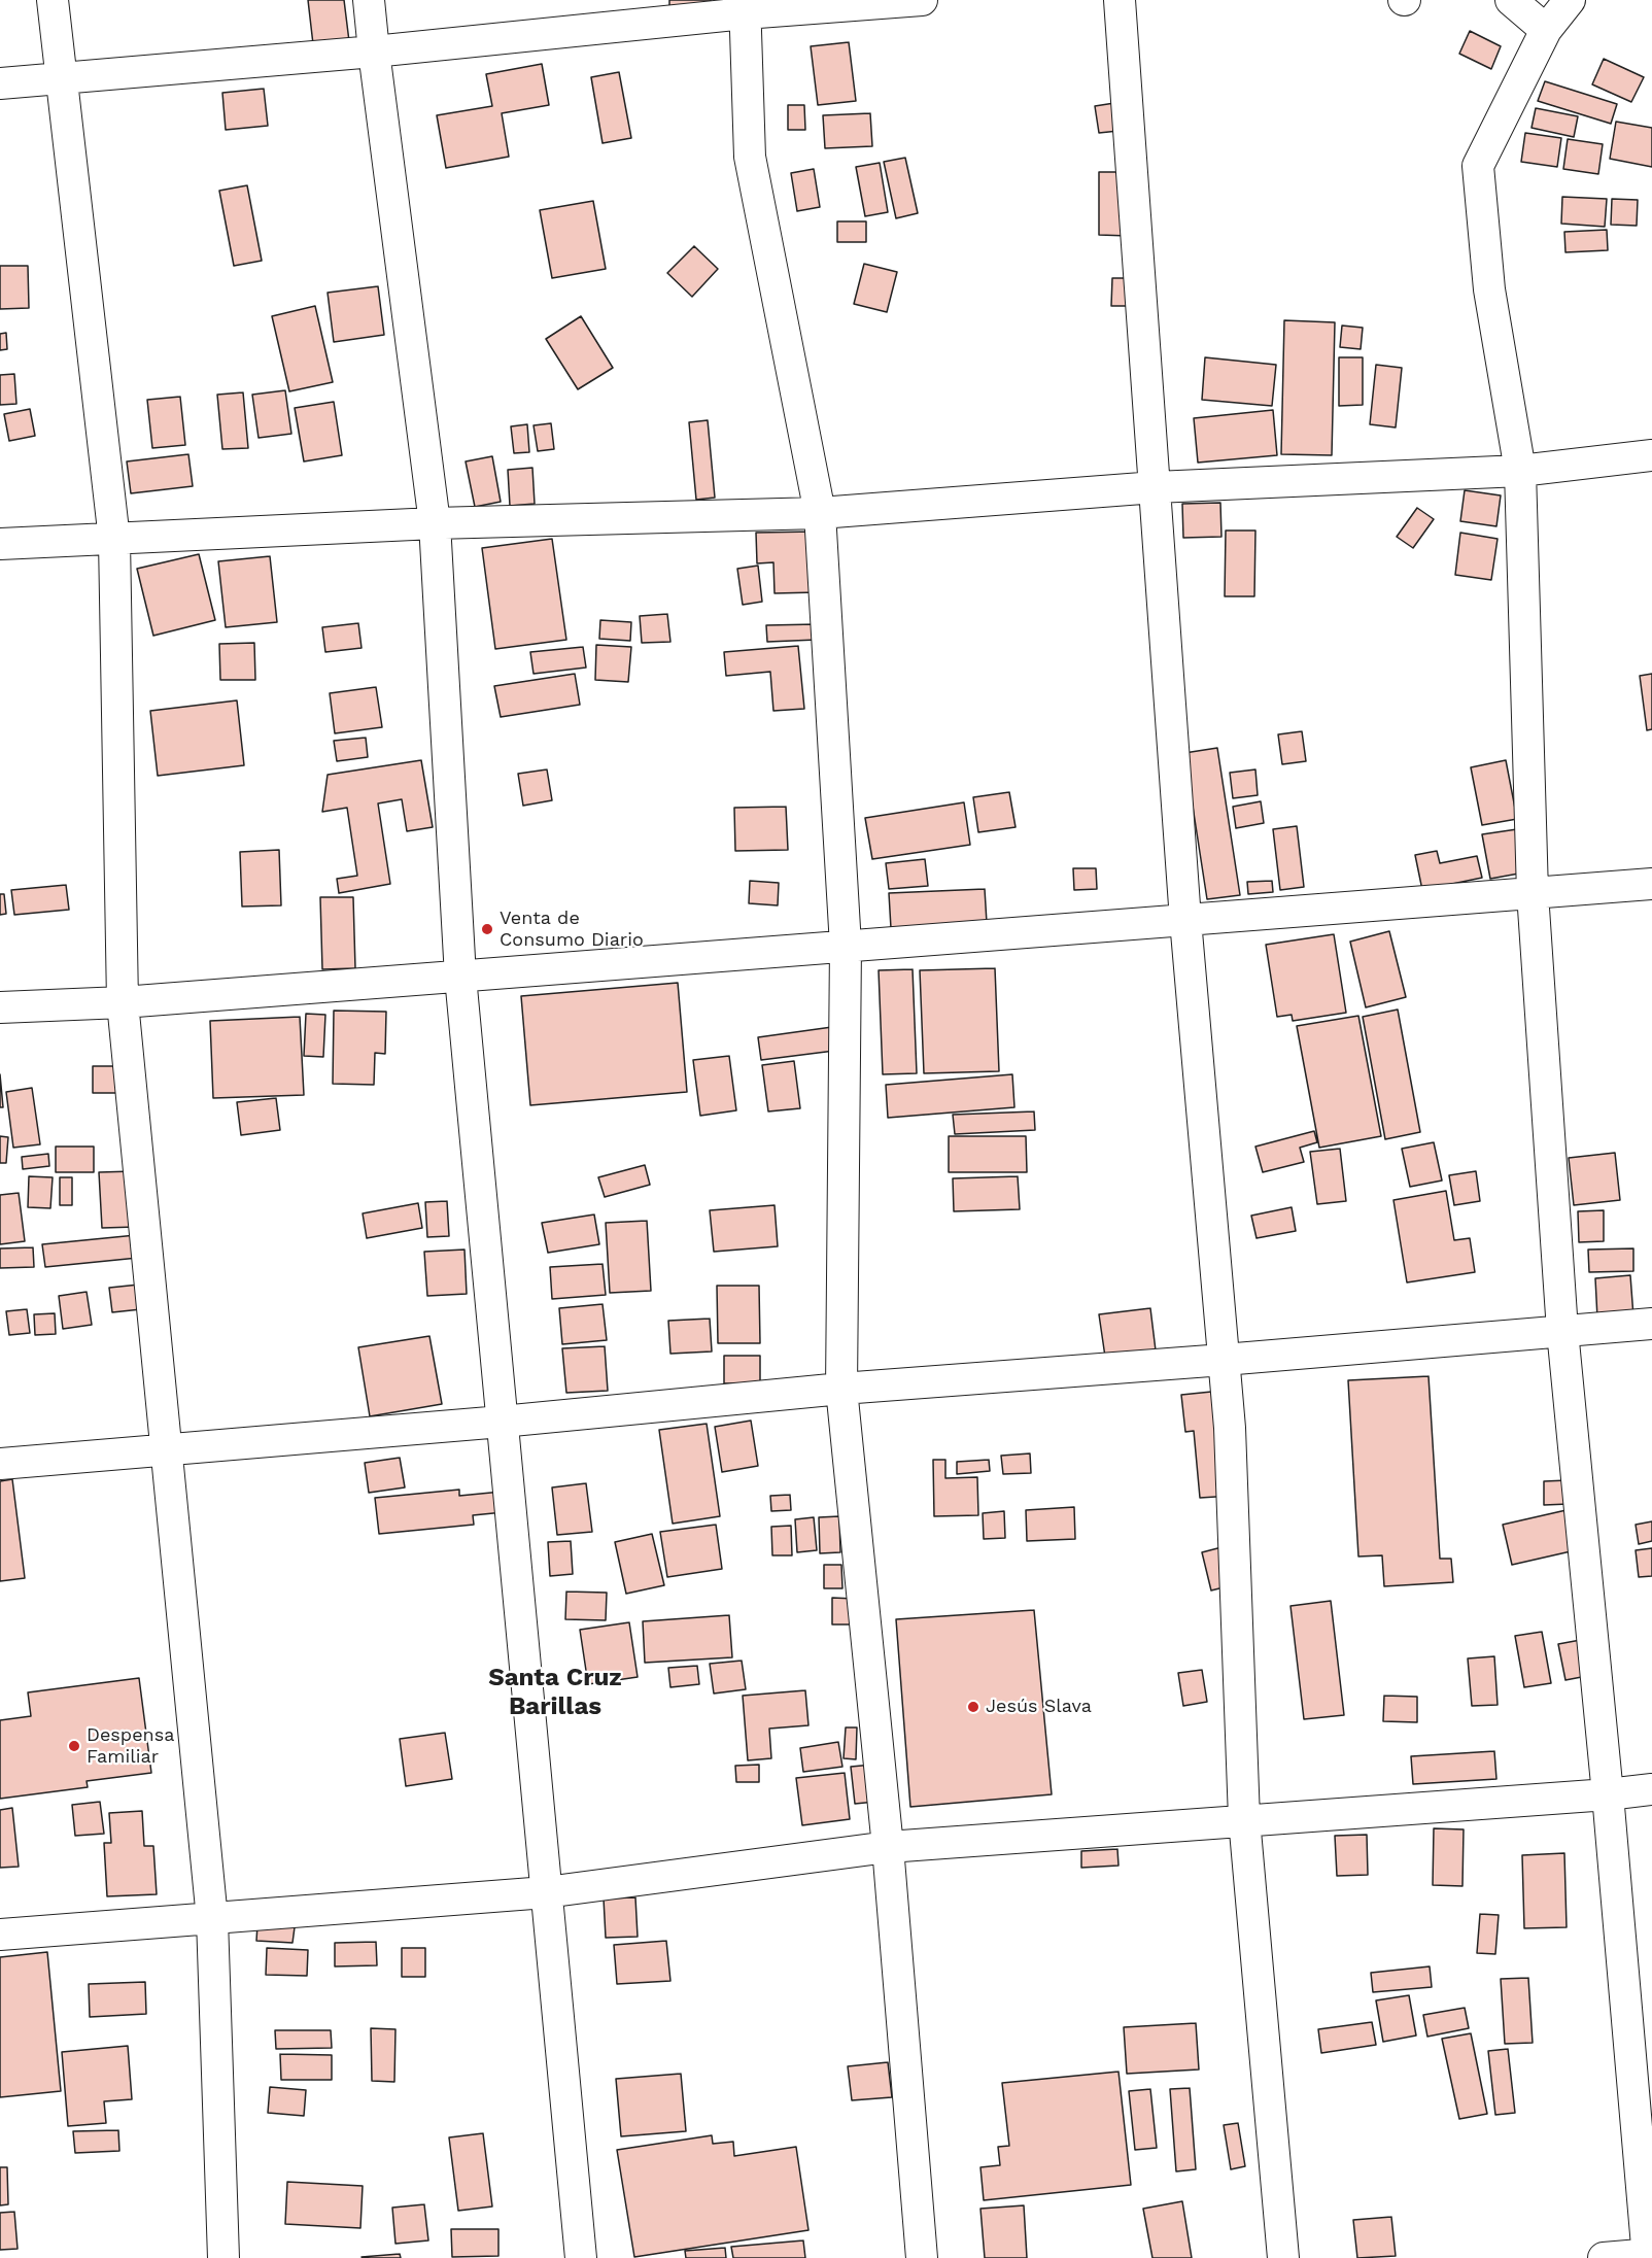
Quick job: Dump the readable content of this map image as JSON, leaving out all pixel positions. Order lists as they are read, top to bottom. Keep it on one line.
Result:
{"districts":["Santa Cruz Barillas"],"places":["Venta de Consumo Diario","Jesús Slava","Despensa Familiar"]}
